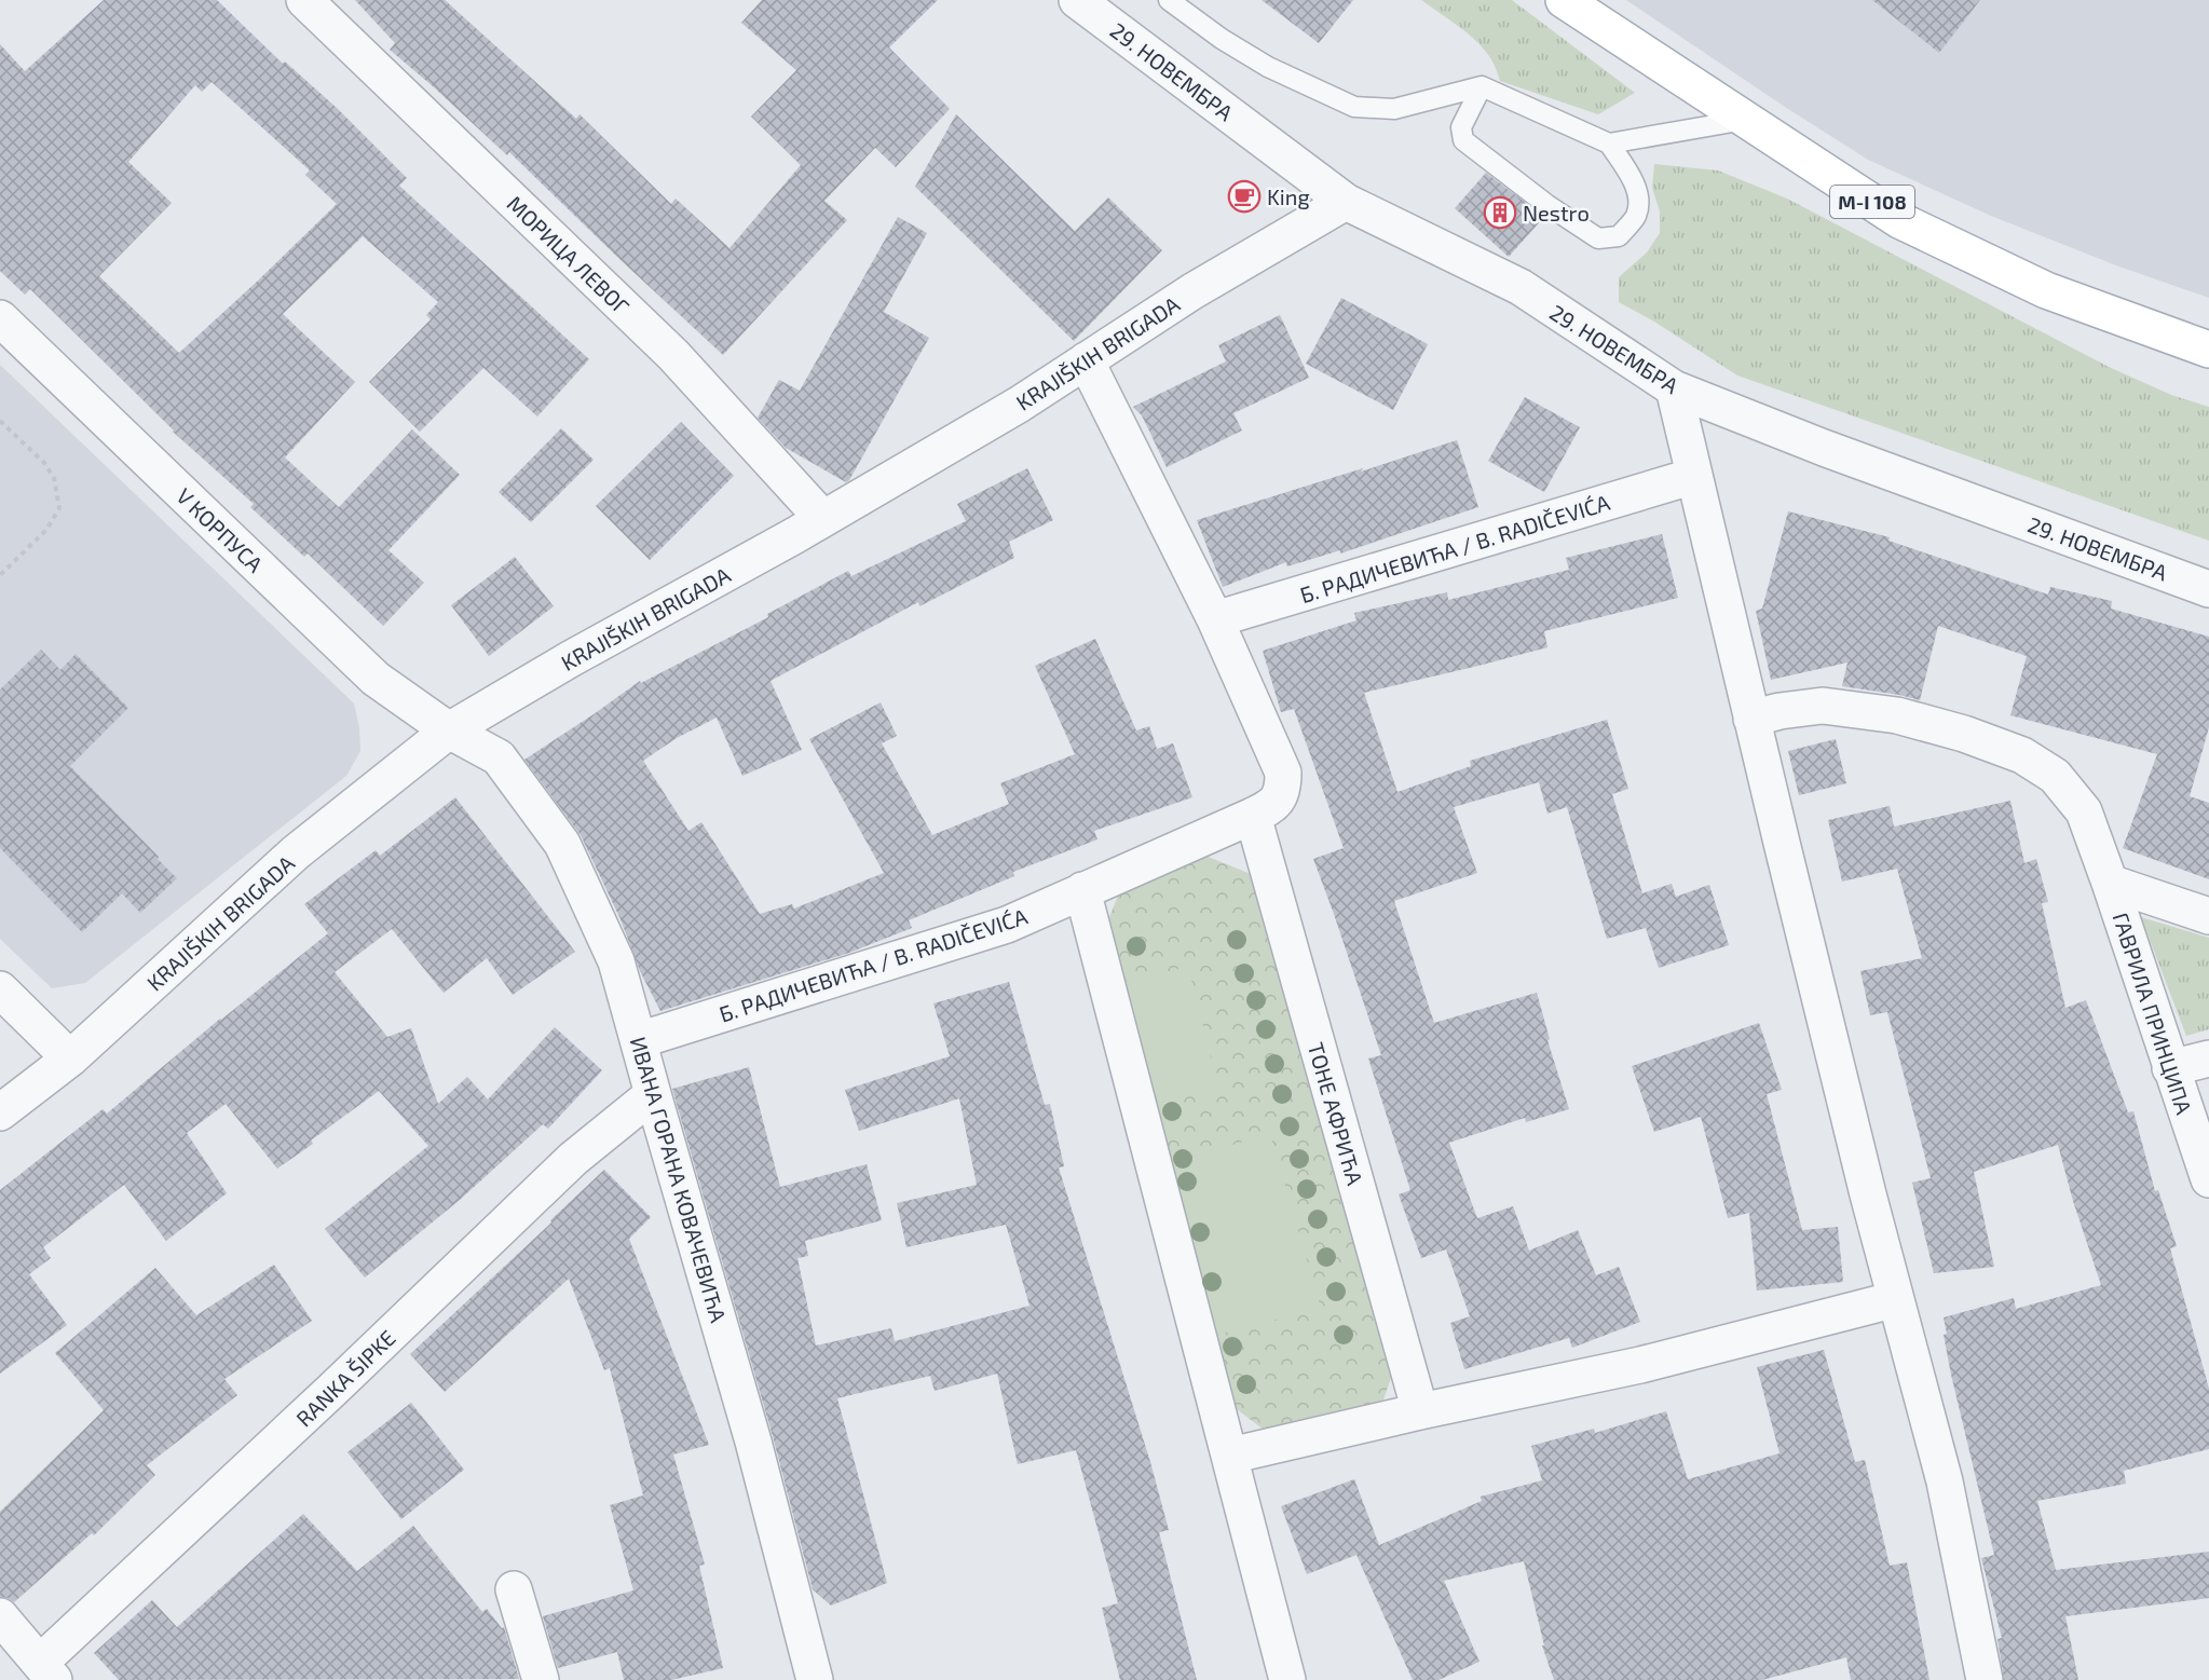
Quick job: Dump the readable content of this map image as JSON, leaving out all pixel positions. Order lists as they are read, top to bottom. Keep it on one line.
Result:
{"streets":{"main road":["M-I 108"],"street":["29. НОВЕМБРА","МОРИЦА ЛЕВОГ","KRAJIŠKIH BRIGADA","V КОРПУСА","Б. РАДИЧЕВИЋА / B. RADIČEVIĆA","ГАВРИЛА ПРИНЦИПА","ТОНЕ АФРИЋА","ИВАНА ГОРАНА КОВАЧЕВИЋА","RANKA ŠIPKE"]},"crossings":[["29. НОВЕМБРА","KRAJIŠKIH BRIGADA"],["МОРИЦА ЛЕВОГ","KRAJIŠKIH BRIGADA"],["KRAJIŠKIH BRIGADA","V КОРПУСА"],["KRAJIŠKIH BRIGADA","Б. РАДИЧЕВИЋА / B. RADIČEVIĆA"],["KRAJIŠKIH BRIGADA","ИВАНА ГОРАНА КОВАЧЕВИЋА"],["V КОРПУСА","ИВАНА ГОРАНА КОВАЧЕВИЋА"],["Б. РАДИЧЕВИЋА / B. RADIČEVIĆA","ТОНЕ АФРИЋА"],["Б. РАДИЧЕВИЋА / B. RADIČEVIĆA","ИВАНА ГОРАНА КОВАЧЕВИЋА"],["ИВАНА ГОРАНА КОВАЧЕВИЋА","RANKA ŠIPKE"]],"places":{"cafe":["King"],"building":["Nestro"]}}
